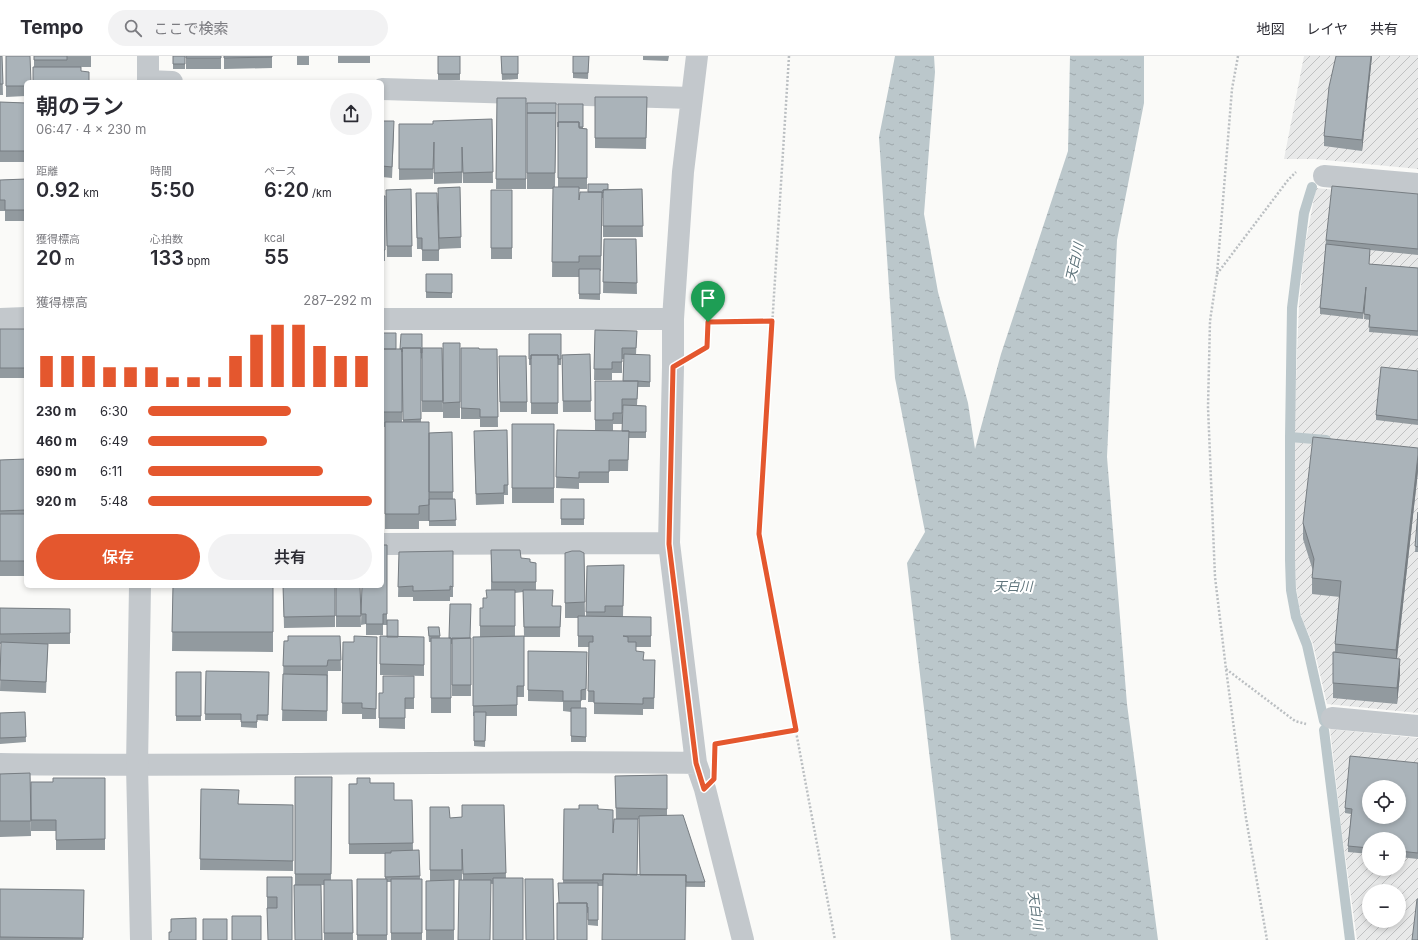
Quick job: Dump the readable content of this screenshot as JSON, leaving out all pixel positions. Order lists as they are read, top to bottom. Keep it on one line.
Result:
{"water":["天白川"],"page":{"header":"Tempo","search":"ここで検索","nav":["地図","レイヤ","共有"],"heading":["朝のラン","06:47 · 4 × 230 m"],"stats":[["距離","0.92 km"],["時間","5:50"],["ペース","6:20 /km"],["獲得標高","20 m"],["心拍数","133 bpm"],["kcal","55"]],"chart":["獲得標高","287–292 m"],"list":[{"name":"230 m","note":"6:30"},{"name":"460 m","note":"6:49"},{"name":"690 m","note":"6:11"},{"name":"920 m","note":"5:48"}],"buttons":["保存","共有"],"map_buttons":["+","−"]}}
